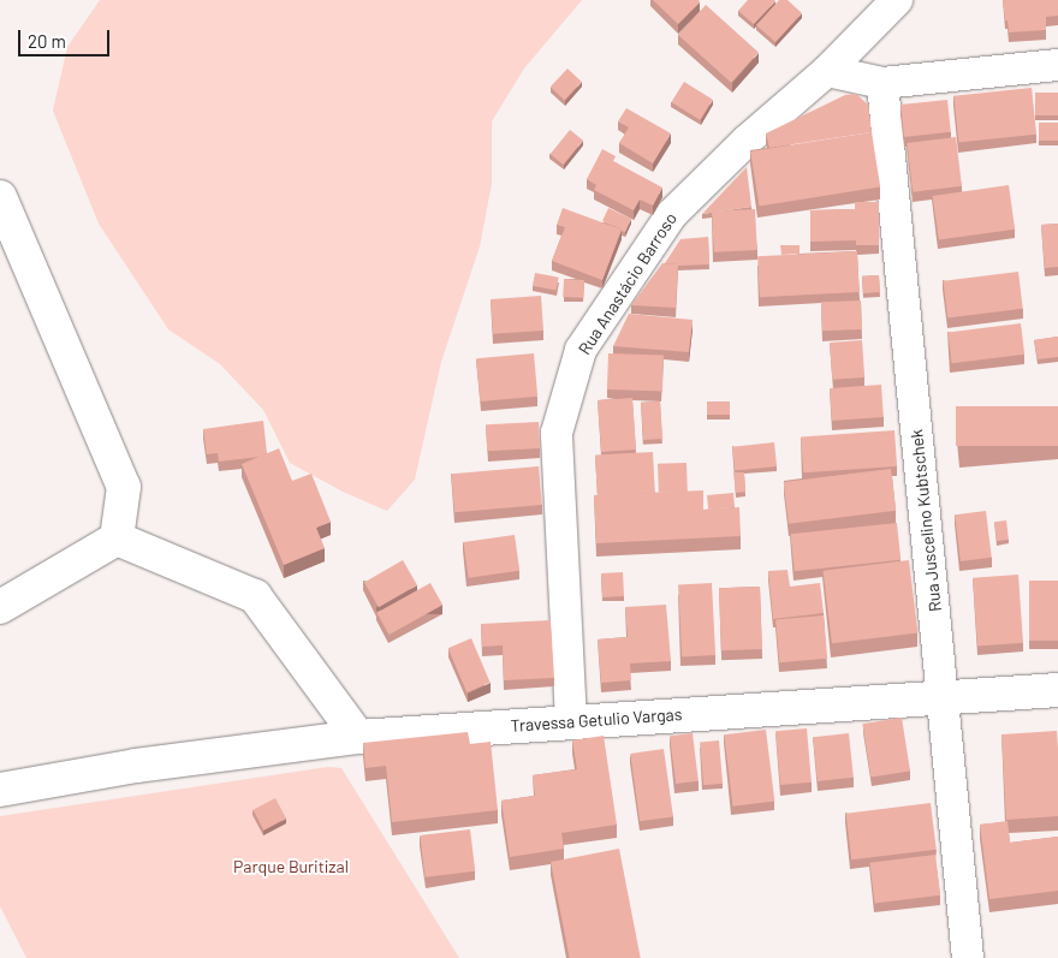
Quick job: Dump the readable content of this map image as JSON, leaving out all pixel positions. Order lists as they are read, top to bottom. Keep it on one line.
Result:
{"streets":{"street":["Rua Anastácio Barroso","Rua Juscelino Kubtschek","Travessa Getulio Vargas"]},"crossings":[["Rua Anastácio Barroso","Travessa Getulio Vargas"],["Rua Juscelino Kubtschek","Travessa Getulio Vargas"]],"parks":["Parque Buritizal"],"scale_bar":"20 m"}
